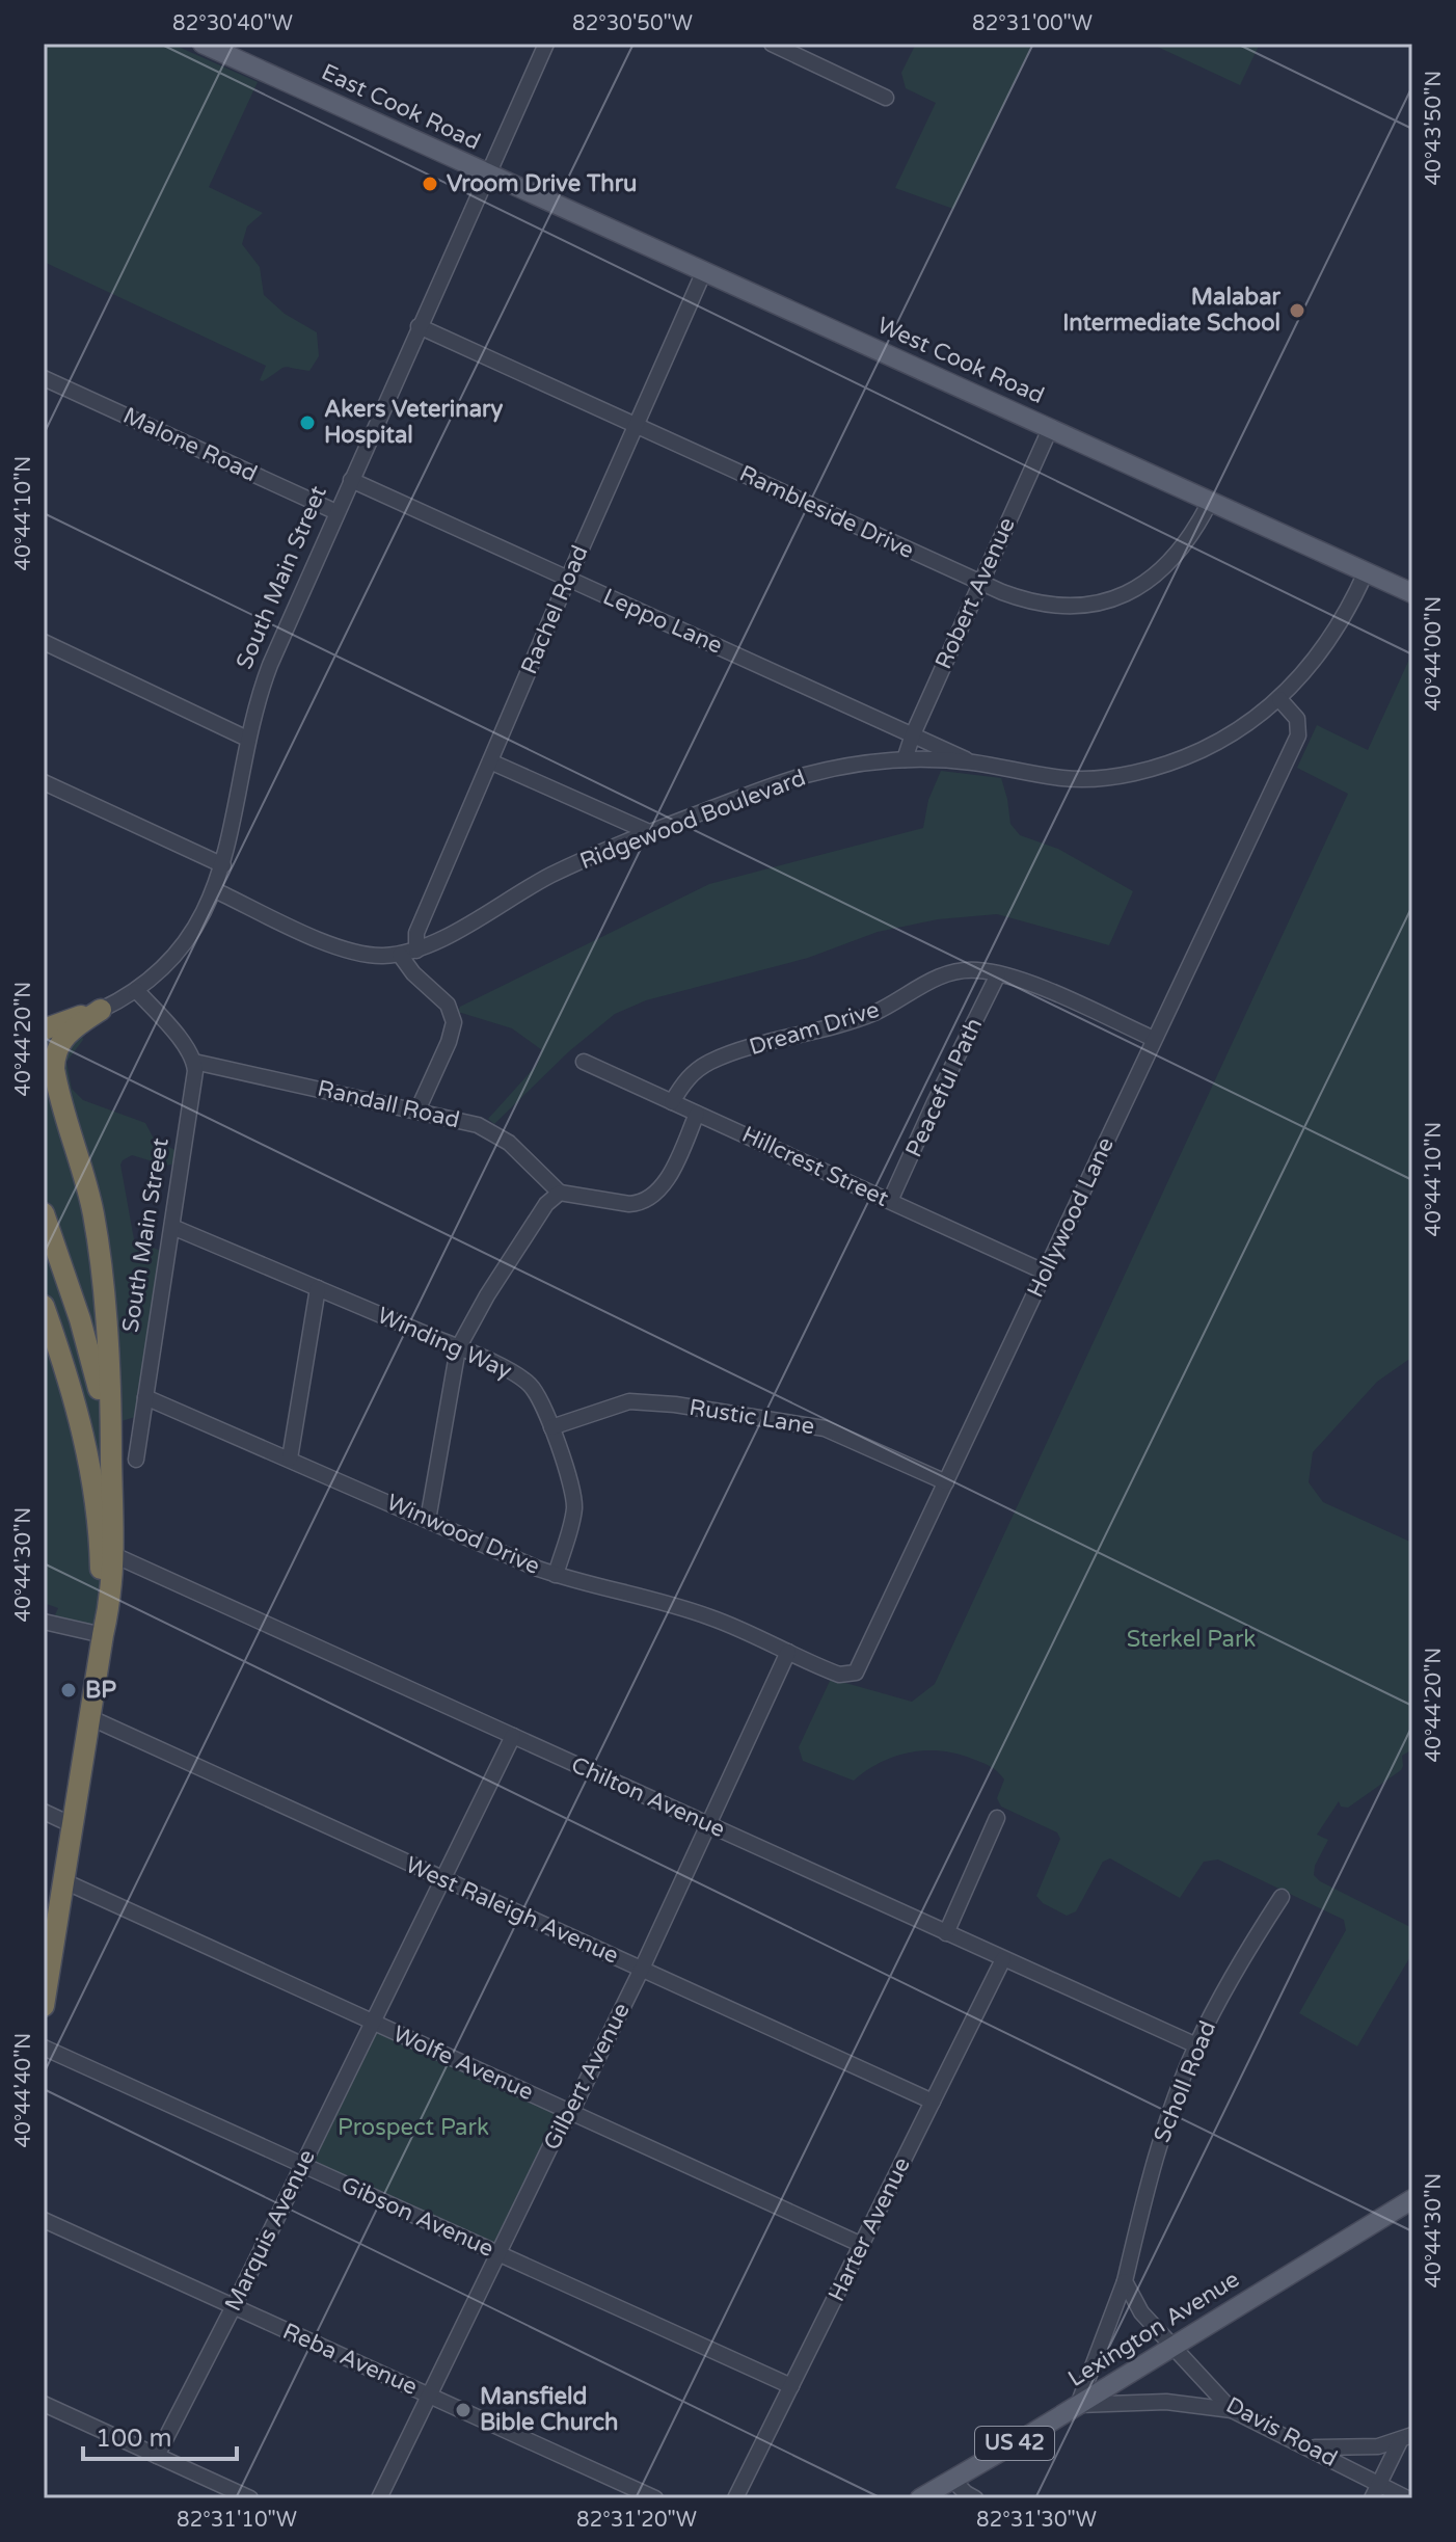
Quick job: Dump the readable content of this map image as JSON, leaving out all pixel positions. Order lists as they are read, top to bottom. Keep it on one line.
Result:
{"streets":{"main road":["East Cook Road","West Cook Road","Lexington Avenue","US 42"],"street":["Malone Road","Rambleside Drive","South Main Street","Robert Avenue","Rachel Road","Leppo Lane","Ridgewood Boulevard","Dream Drive","Peaceful Path","Randall Road","Hillcrest Street","Hollywood Lane","Winding Way","Rustic Lane","Winwood Drive","Chilton Avenue","West Raleigh Avenue","Wolfe Avenue","Gilbert Avenue","Scholl Road","Gibson Avenue","Harter Avenue","Marquis Avenue","Reba Avenue","Davis Road"]},"crossings":[["East Cook Road","West Cook Road"],["East Cook Road","South Main Street"],["West Cook Road","Rambleside Drive"],["West Cook Road","South Main Street"],["West Cook Road","Robert Avenue"],["West Cook Road","Rachel Road"],["West Cook Road","Ridgewood Boulevard"],["Malone Road","South Main Street"],["Rambleside Drive","South Main Street"],["Rambleside Drive","Robert Avenue"],["Rambleside Drive","Rachel Road"],["South Main Street","Leppo Lane"],["South Main Street","Ridgewood Boulevard"],["South Main Street","Randall Road"],["South Main Street","Winding Way"],["South Main Street","Winwood Drive"],["Robert Avenue","Leppo Lane"],["Robert Avenue","Ridgewood Boulevard"],["Rachel Road","Leppo Lane"],["Rachel Road","Ridgewood Boulevard"],["Leppo Lane","Ridgewood Boulevard"],["Ridgewood Boulevard","Hollywood Lane"],["Dream Drive","Peaceful Path"],["Dream Drive","Hillcrest Street"],["Dream Drive","Hollywood Lane"],["Peaceful Path","Hillcrest Street"],["Hillcrest Street","Hollywood Lane"],["Hollywood Lane","Rustic Lane"],["Hollywood Lane","Winwood Drive"],["Hollywood Lane","Gilbert Avenue"],["Winding Way","Rustic Lane"],["Winding Way","Winwood Drive"],["Winwood Drive","Gilbert Avenue"],["Chilton Avenue","Gilbert Avenue"],["Chilton Avenue","Scholl Road"],["Chilton Avenue","Harter Avenue"],["Chilton Avenue","Marquis Avenue"],["West Raleigh Avenue","Gilbert Avenue"],["West Raleigh Avenue","Harter Avenue"],["West Raleigh Avenue","Marquis Avenue"],["Wolfe Avenue","Gilbert Avenue"],["Wolfe Avenue","Harter Avenue"],["Wolfe Avenue","Marquis Avenue"],["Gilbert Avenue","Gibson Avenue"],["Gilbert Avenue","Reba Avenue"],["Scholl Road","Lexington Avenue"],["Gibson Avenue","Harter Avenue"],["Gibson Avenue","Marquis Avenue"],["Marquis Avenue","Reba Avenue"],["Lexington Avenue","Davis Road"]],"parks":["Sterkel Park","Prospect Park"],"places":["Vroom Drive Thru","Malabar Intermediate School","Akers Veterinary Hospital","BP","Mansfield Bible Church"],"scale_bar":"100 m","coordinates":["82°30'40\"W","82°30'50\"W","82°31'00\"W","40°43'50\"N","40°44'10\"N","40°44'00\"N","40°44'20\"N","40°44'30\"N","40°44'40\"N","82°31'10\"W","82°31'20\"W","82°31'30\"W"]}
